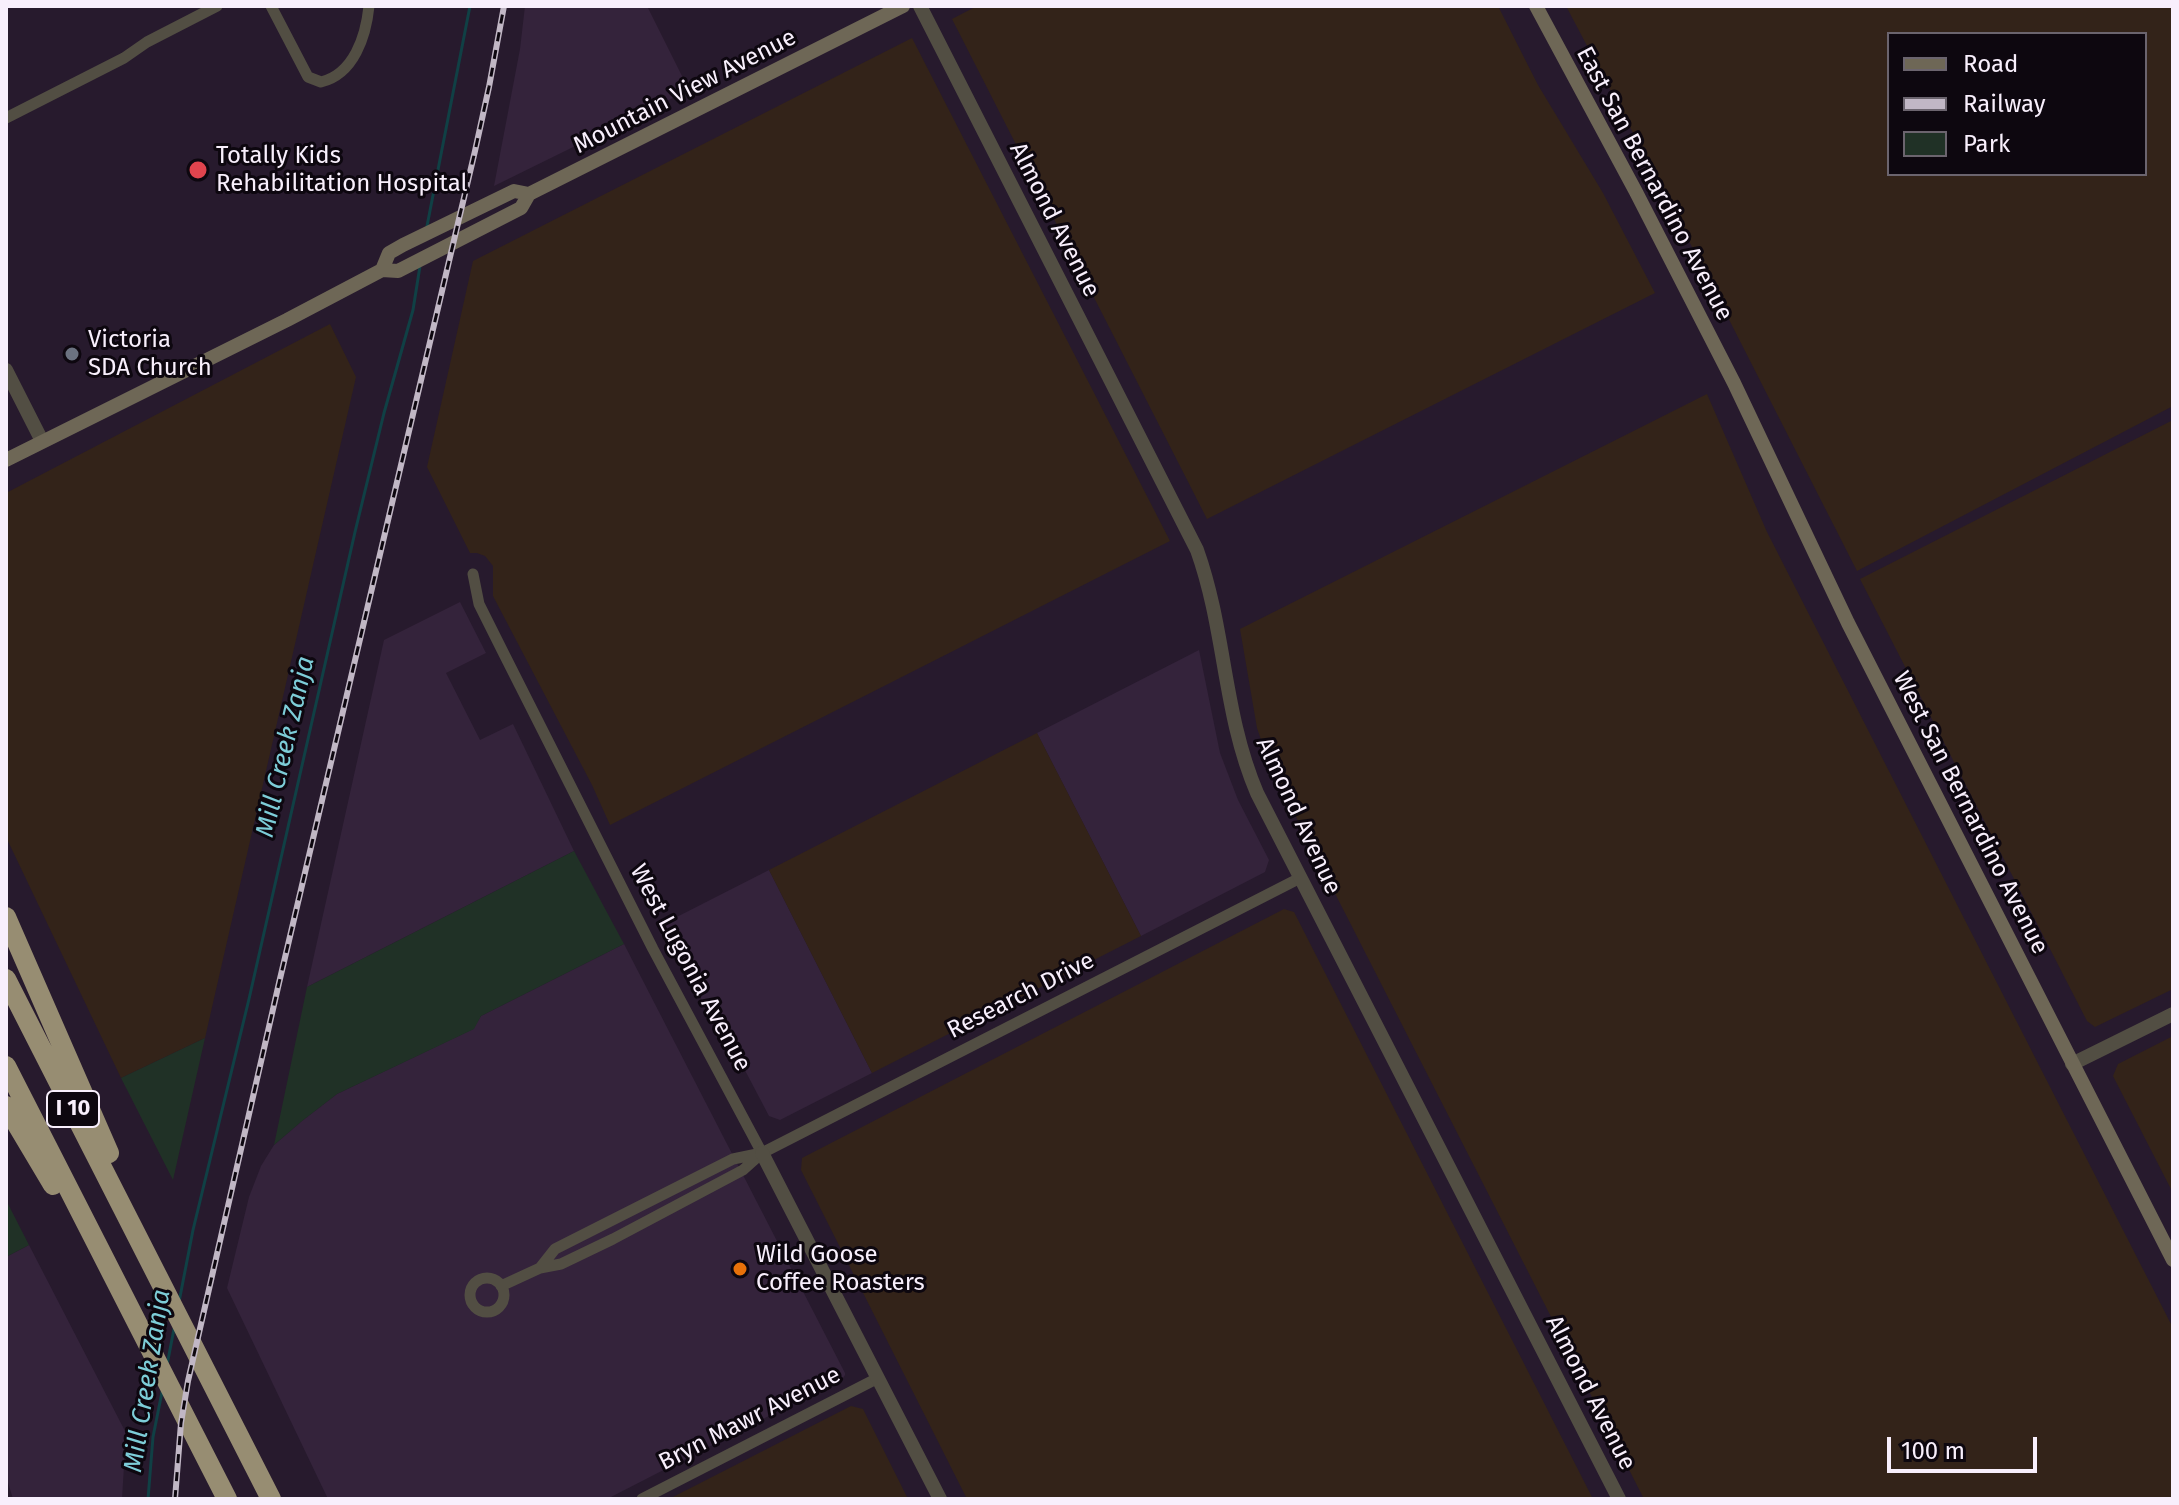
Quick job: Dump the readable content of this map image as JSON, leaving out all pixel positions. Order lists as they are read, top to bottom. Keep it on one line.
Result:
{"streets":{"highway":["I 10"],"main road":["Mountain View Avenue","East San Bernardino Avenue","West San Bernardino Avenue"],"street":["Almond Avenue","West Lugonia Avenue","Research Drive","Bryn Mawr Avenue"]},"crossings":[["East San Bernardino Avenue","West San Bernardino Avenue"],["Almond Avenue","Research Drive"],["West Lugonia Avenue","Research Drive"],["West Lugonia Avenue","Bryn Mawr Avenue"]],"water":["Mill Creek Zanja"],"places":["Totally Kids Rehabilitation Hospital","Victoria SDA Church","Wild Goose Coffee Roasters"],"legend":["Road","Railway","Park"],"scale_bar":"100 m"}
